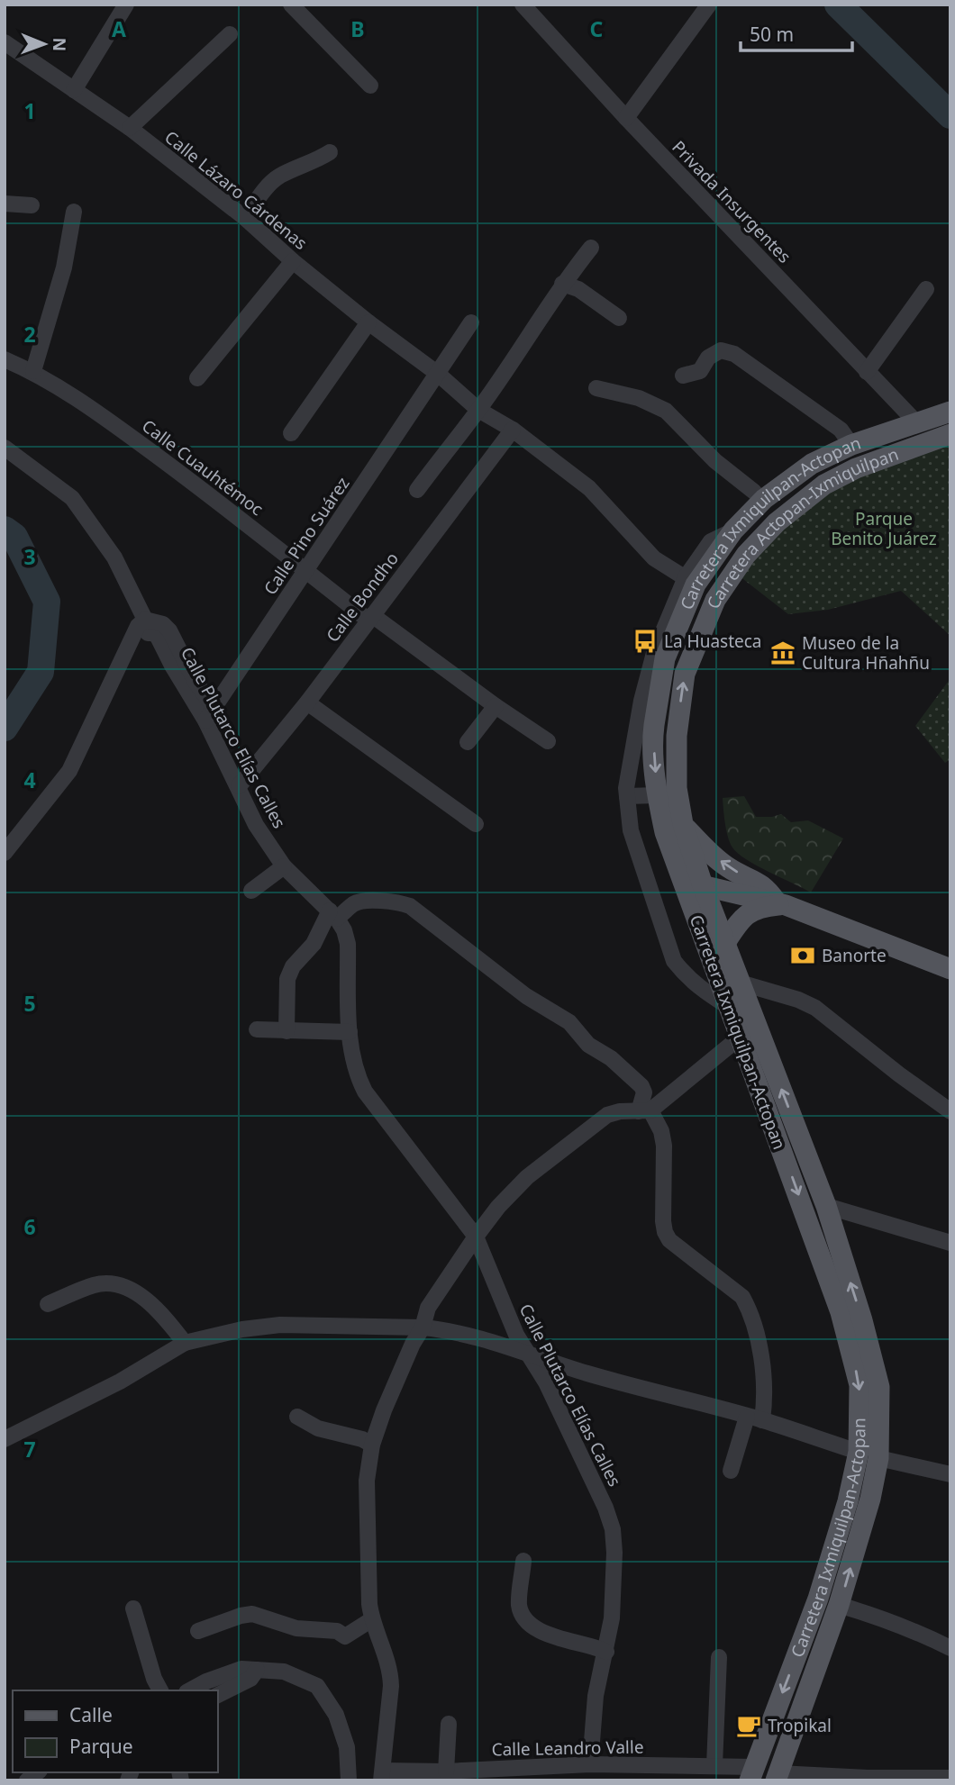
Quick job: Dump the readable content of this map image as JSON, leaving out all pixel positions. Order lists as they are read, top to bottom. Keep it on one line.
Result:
{"streets":{"main road":["Carretera Ixmiquilpan-Actopan","Carretera Actopan-Ixmiquilpan"],"street":["Calle Lázaro Cárdenas","Privada Insurgentes","Calle Cuauhtémoc","Calle Pino Suárez","Calle Bondho","Calle Plutarco Elías Calles","Calle Leandro Valle"]},"crossings":[["Calle Lázaro Cárdenas","Carretera Ixmiquilpan-Actopan"],["Calle Lázaro Cárdenas","Calle Pino Suárez"],["Calle Lázaro Cárdenas","Calle Bondho"],["Privada Insurgentes","Carretera Ixmiquilpan-Actopan"],["Calle Cuauhtémoc","Calle Pino Suárez"],["Calle Cuauhtémoc","Calle Bondho"],["Carretera Ixmiquilpan-Actopan","Carretera Actopan-Ixmiquilpan"],["Carretera Ixmiquilpan-Actopan","Calle Leandro Valle"],["Calle Pino Suárez","Calle Plutarco Elías Calles"],["Calle Bondho","Calle Plutarco Elías Calles"],["Calle Plutarco Elías Calles","Calle Leandro Valle"]],"one_way":["Carretera Ixmiquilpan-Actopan","Carretera Actopan-Ixmiquilpan"],"parks":["Parque Benito Juárez"],"places":{"bus stop":["La Huasteca"],"museum":["Museo de la Cultura Hñahñu"],"bank":["Banorte"],"cafe":["Tropikal"]},"legend":["Calle","Parque"],"scale_bar":"50 m","north":"right","grid":{"columns":["A","B","C"],"rows":["1","2","3","4","5","6","7"]}}
